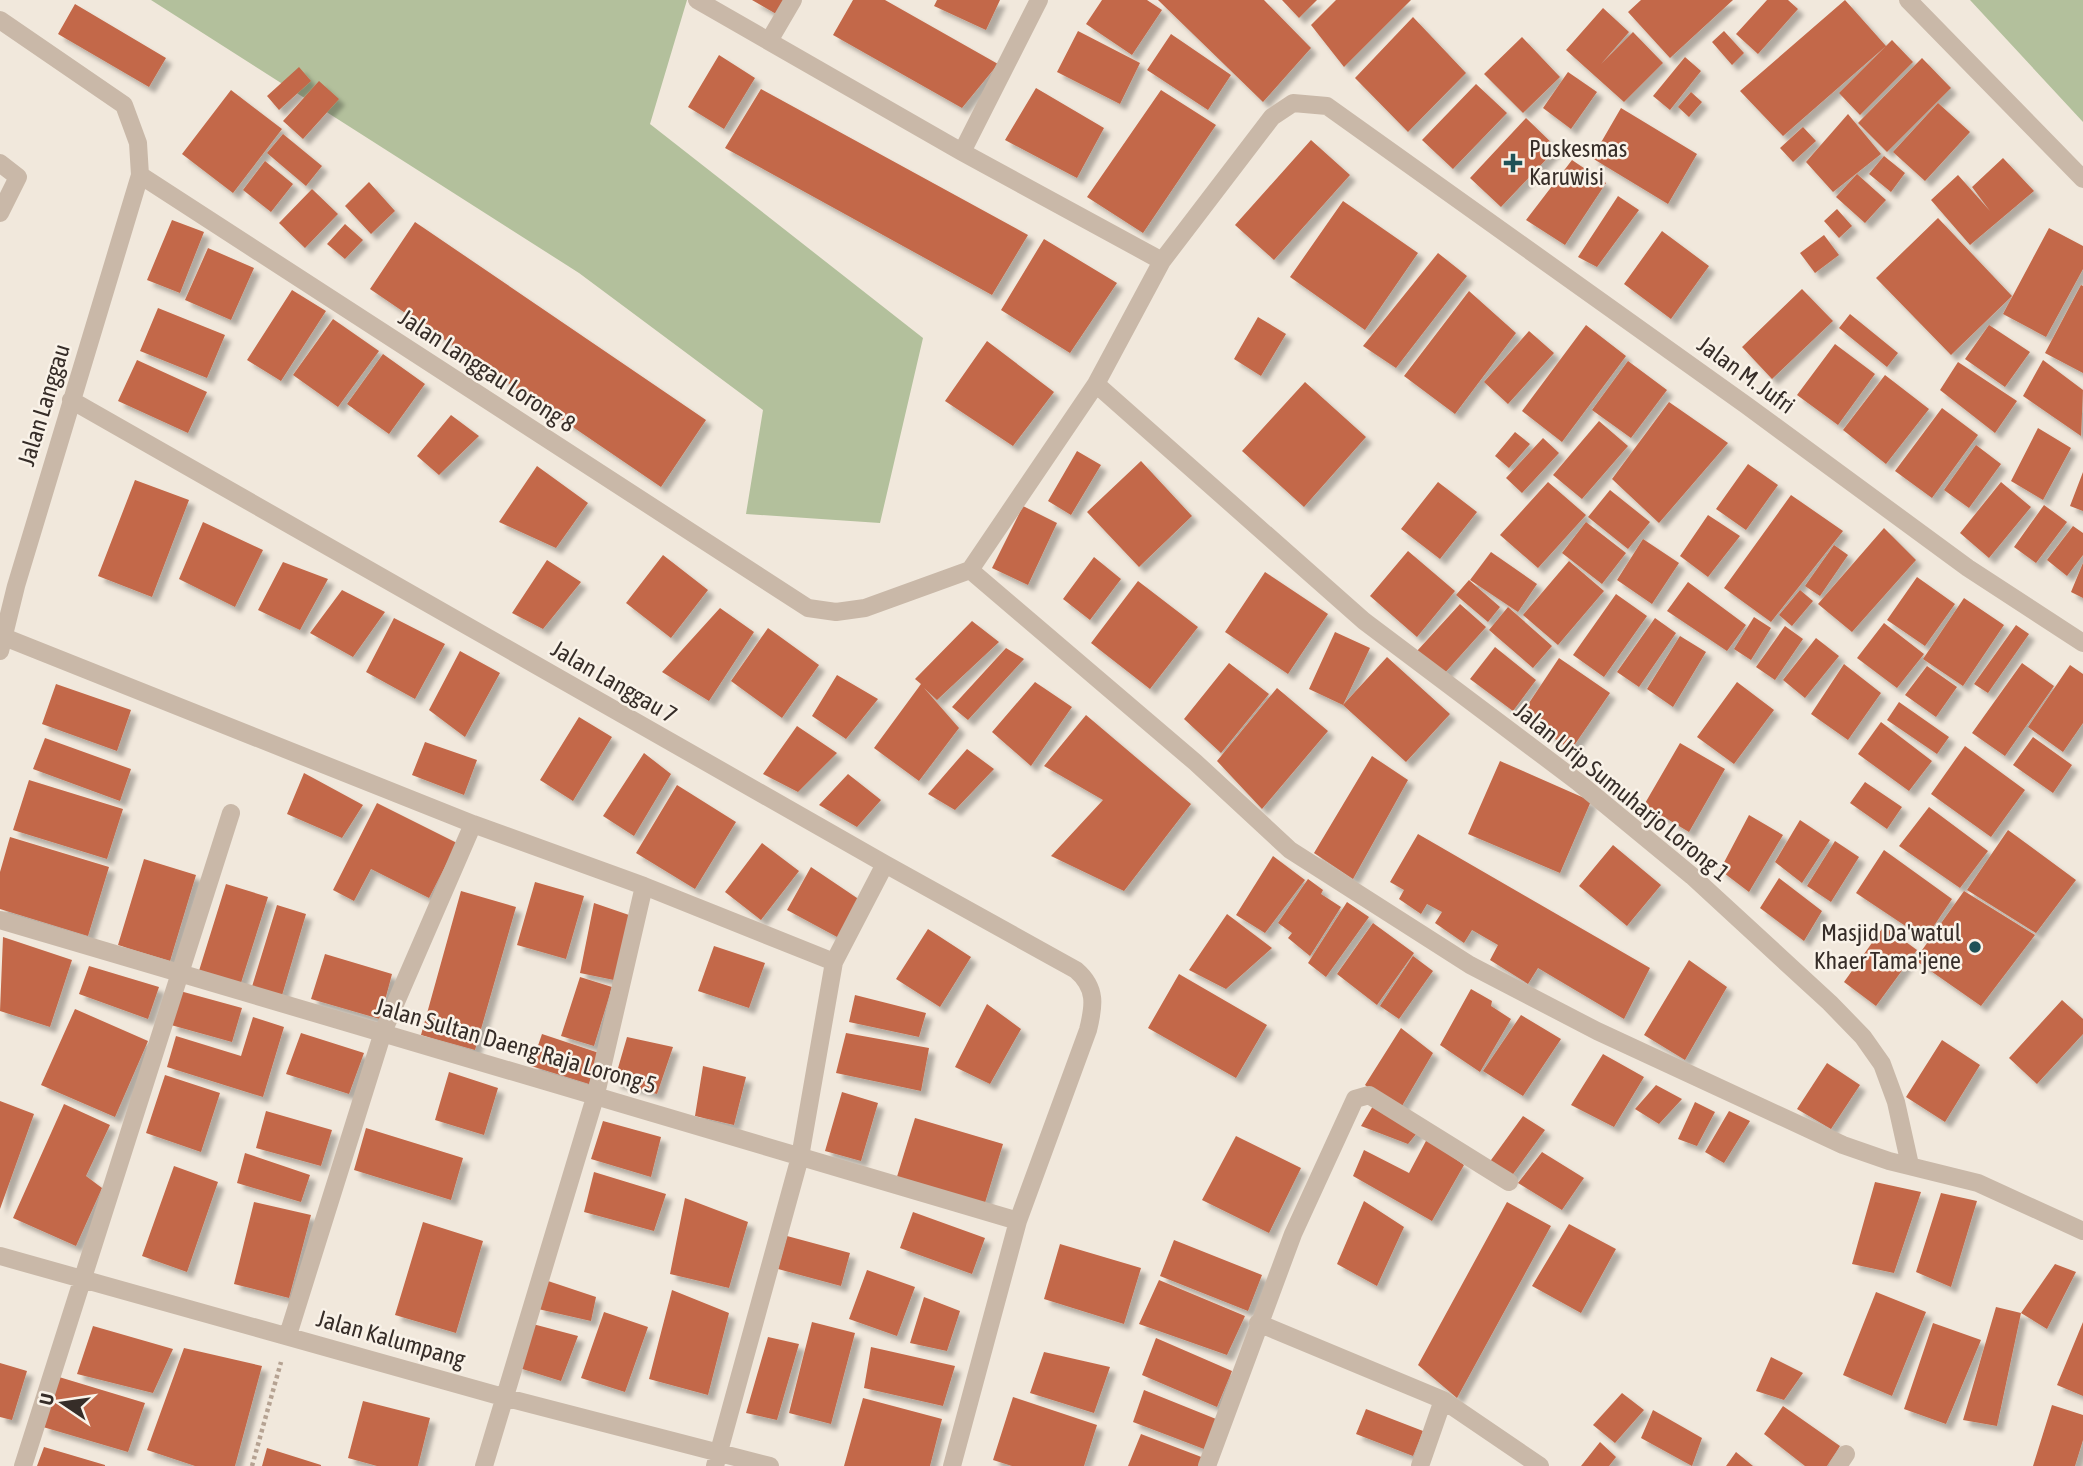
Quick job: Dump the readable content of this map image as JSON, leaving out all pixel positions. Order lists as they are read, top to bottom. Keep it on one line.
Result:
{"streets":{"street":["Jalan Langgau Lorong 8","Jalan M. Jufri","Jalan Langgau","Jalan Langgau 7","Jalan Urip Sumuharjo Lorong 1","Jalan Sultan Daeng Raja Lorong 5","Jalan Kalumpang"]},"crossings":[["Jalan Langgau Lorong 8","Jalan M. Jufri"],["Jalan Langgau Lorong 8","Jalan Langgau"],["Jalan M. Jufri","Jalan Urip Sumuharjo Lorong 1"],["Jalan Langgau","Jalan Langgau 7"],["Jalan Langgau 7","Jalan Sultan Daeng Raja Lorong 5"]],"places":{"health":["Puskesmas Karuwisi"],"other":["Masjid Da'watul Khaer Tama'jene"]},"north":"left"}
